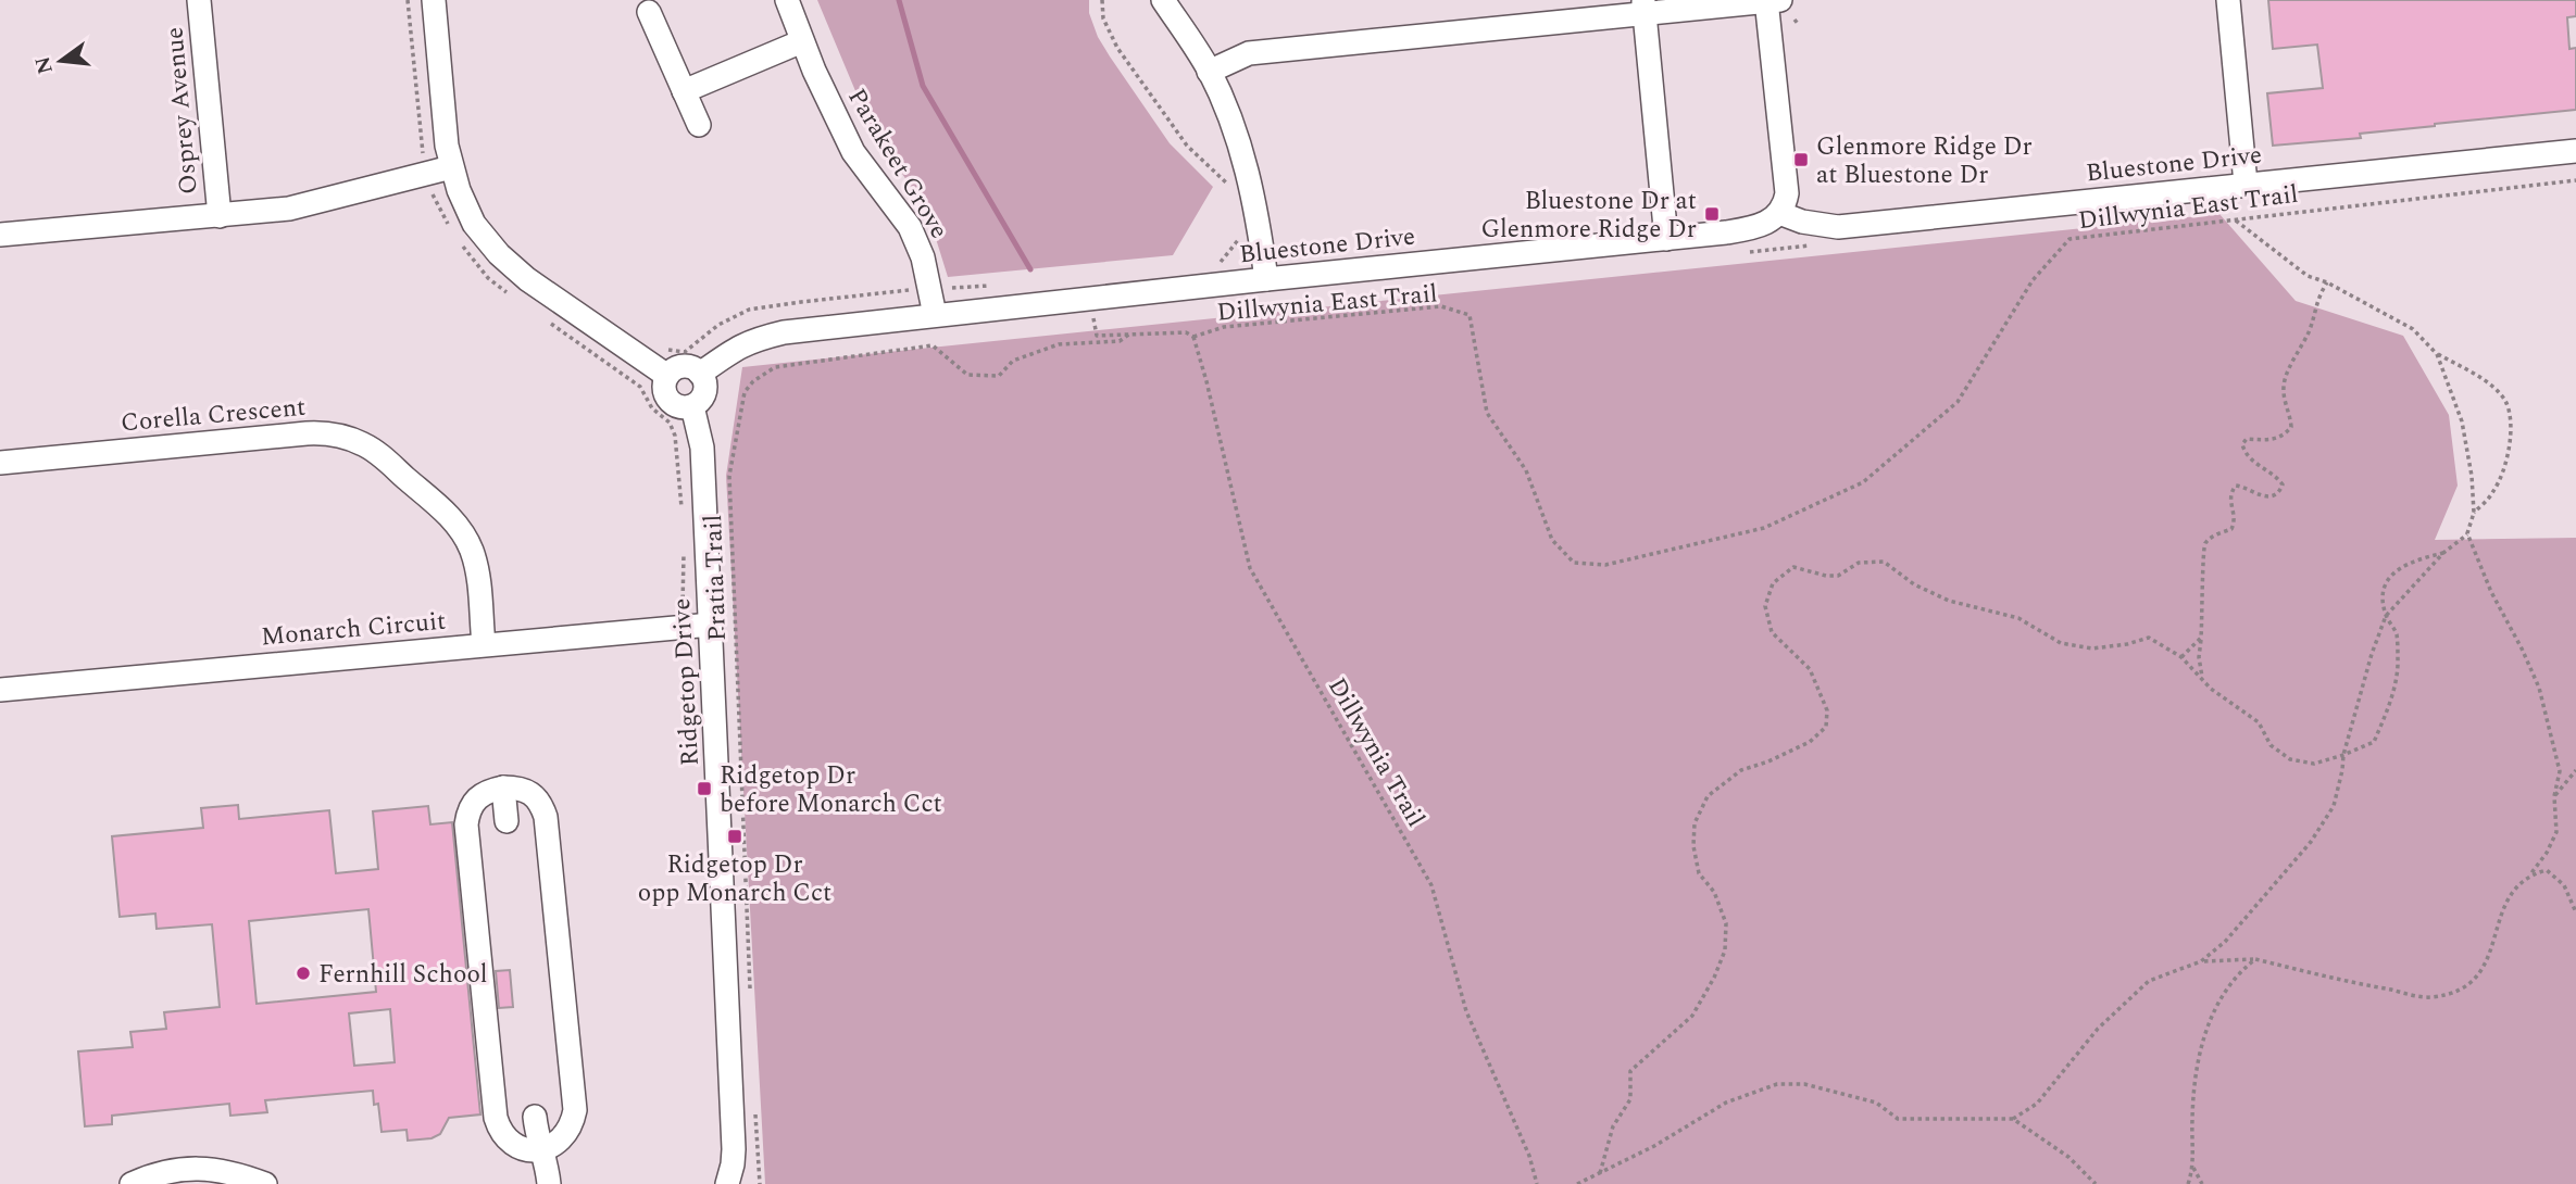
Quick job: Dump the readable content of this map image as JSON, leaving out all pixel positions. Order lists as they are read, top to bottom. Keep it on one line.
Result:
{"streets":{"street":["Osprey Avenue","Parakeet Grove","Bluestone Drive","Corella Crescent","Monarch Circuit","Ridgetop Drive"],"path":["Dillwynia East Trail","Pratia Trail","Dillwynia Trail"]},"crossings":[["Parakeet Grove","Bluestone Drive"],["Bluestone Drive","Ridgetop Drive"],["Dillwynia East Trail","Dillwynia Trail"],["Corella Crescent","Monarch Circuit"],["Monarch Circuit","Ridgetop Drive"]],"places":{"transit":["Glenmore Ridge Dr at Bluestone Dr","Bluestone Dr at Glenmore Ridge Dr","Ridgetop Dr before Monarch Cct","Ridgetop Dr opp Monarch Cct"],"other":["Fernhill School"]},"north":"left"}
